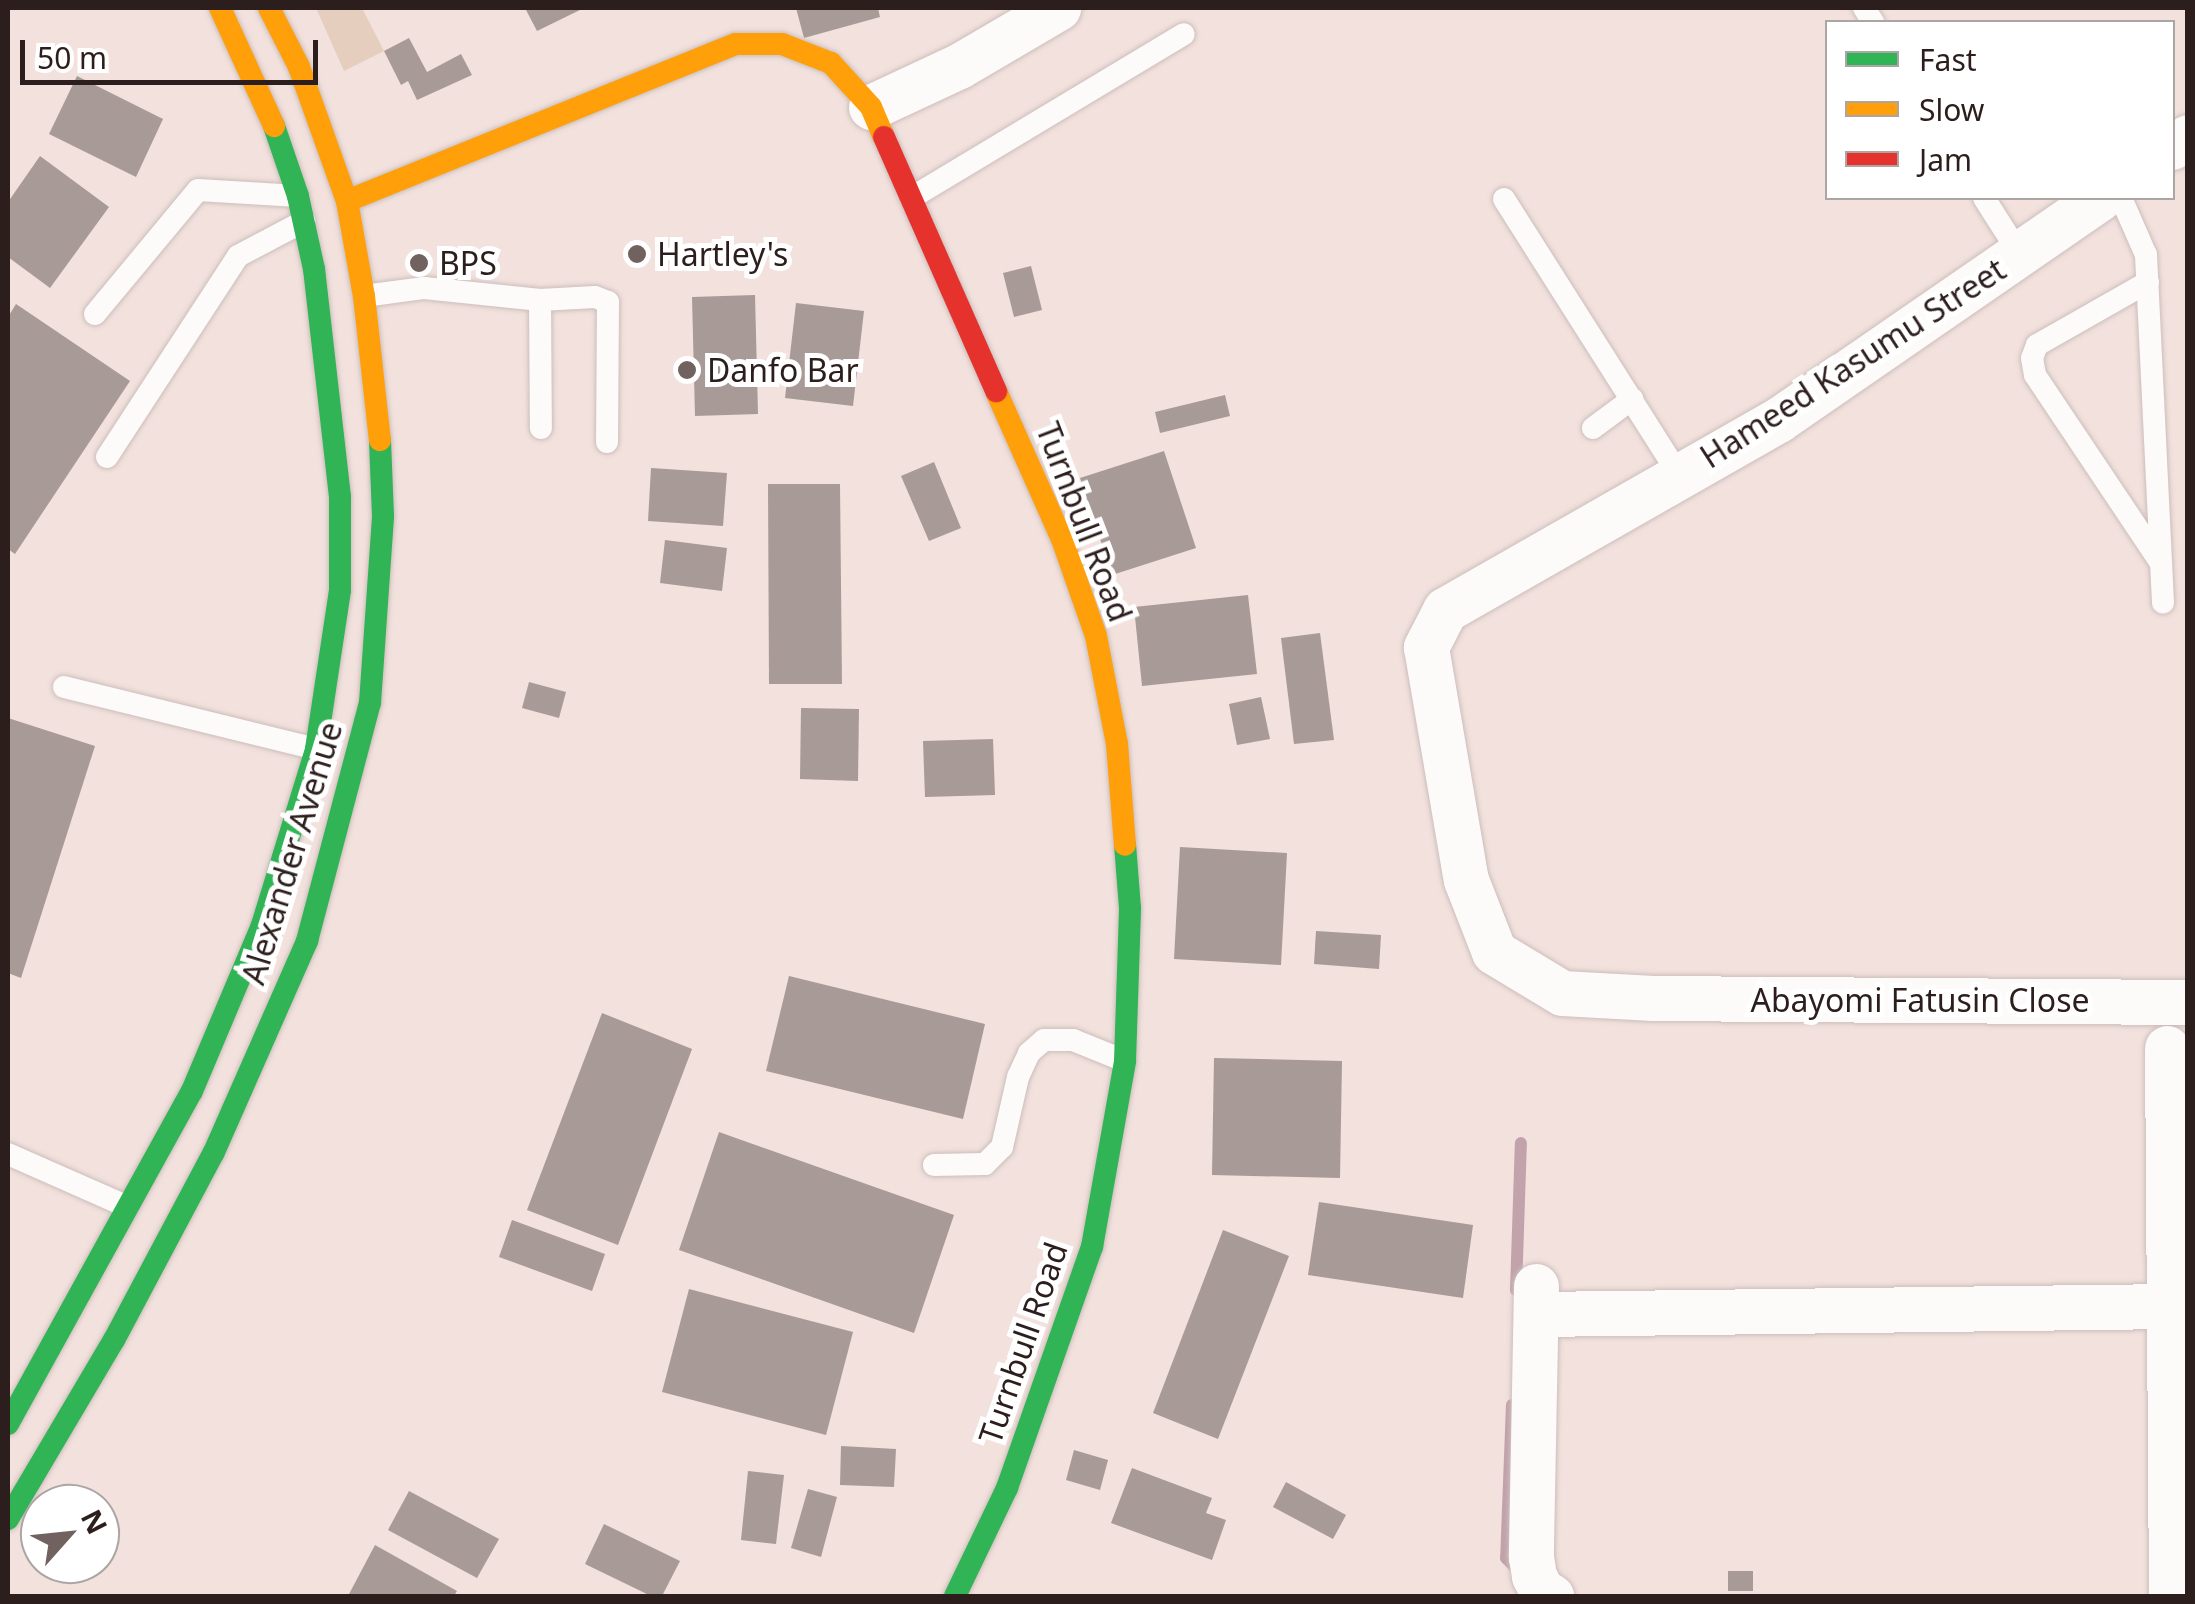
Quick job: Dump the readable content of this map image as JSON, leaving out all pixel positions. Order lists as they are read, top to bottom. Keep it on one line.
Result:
{"streets":{"main road":["Turnbull Road","Alexander Avenue"],"street":["Hameed Kasumu Street","Abayomi Fatusin Close"]},"crossings":[["Hameed Kasumu Street","Abayomi Fatusin Close"],["Turnbull Road","Alexander Avenue"]],"places":["Hartley's","BPS","Danfo Bar"],"legend":["Fast","Slow","Jam"],"scale_bar":"50 m","north":"top right"}
